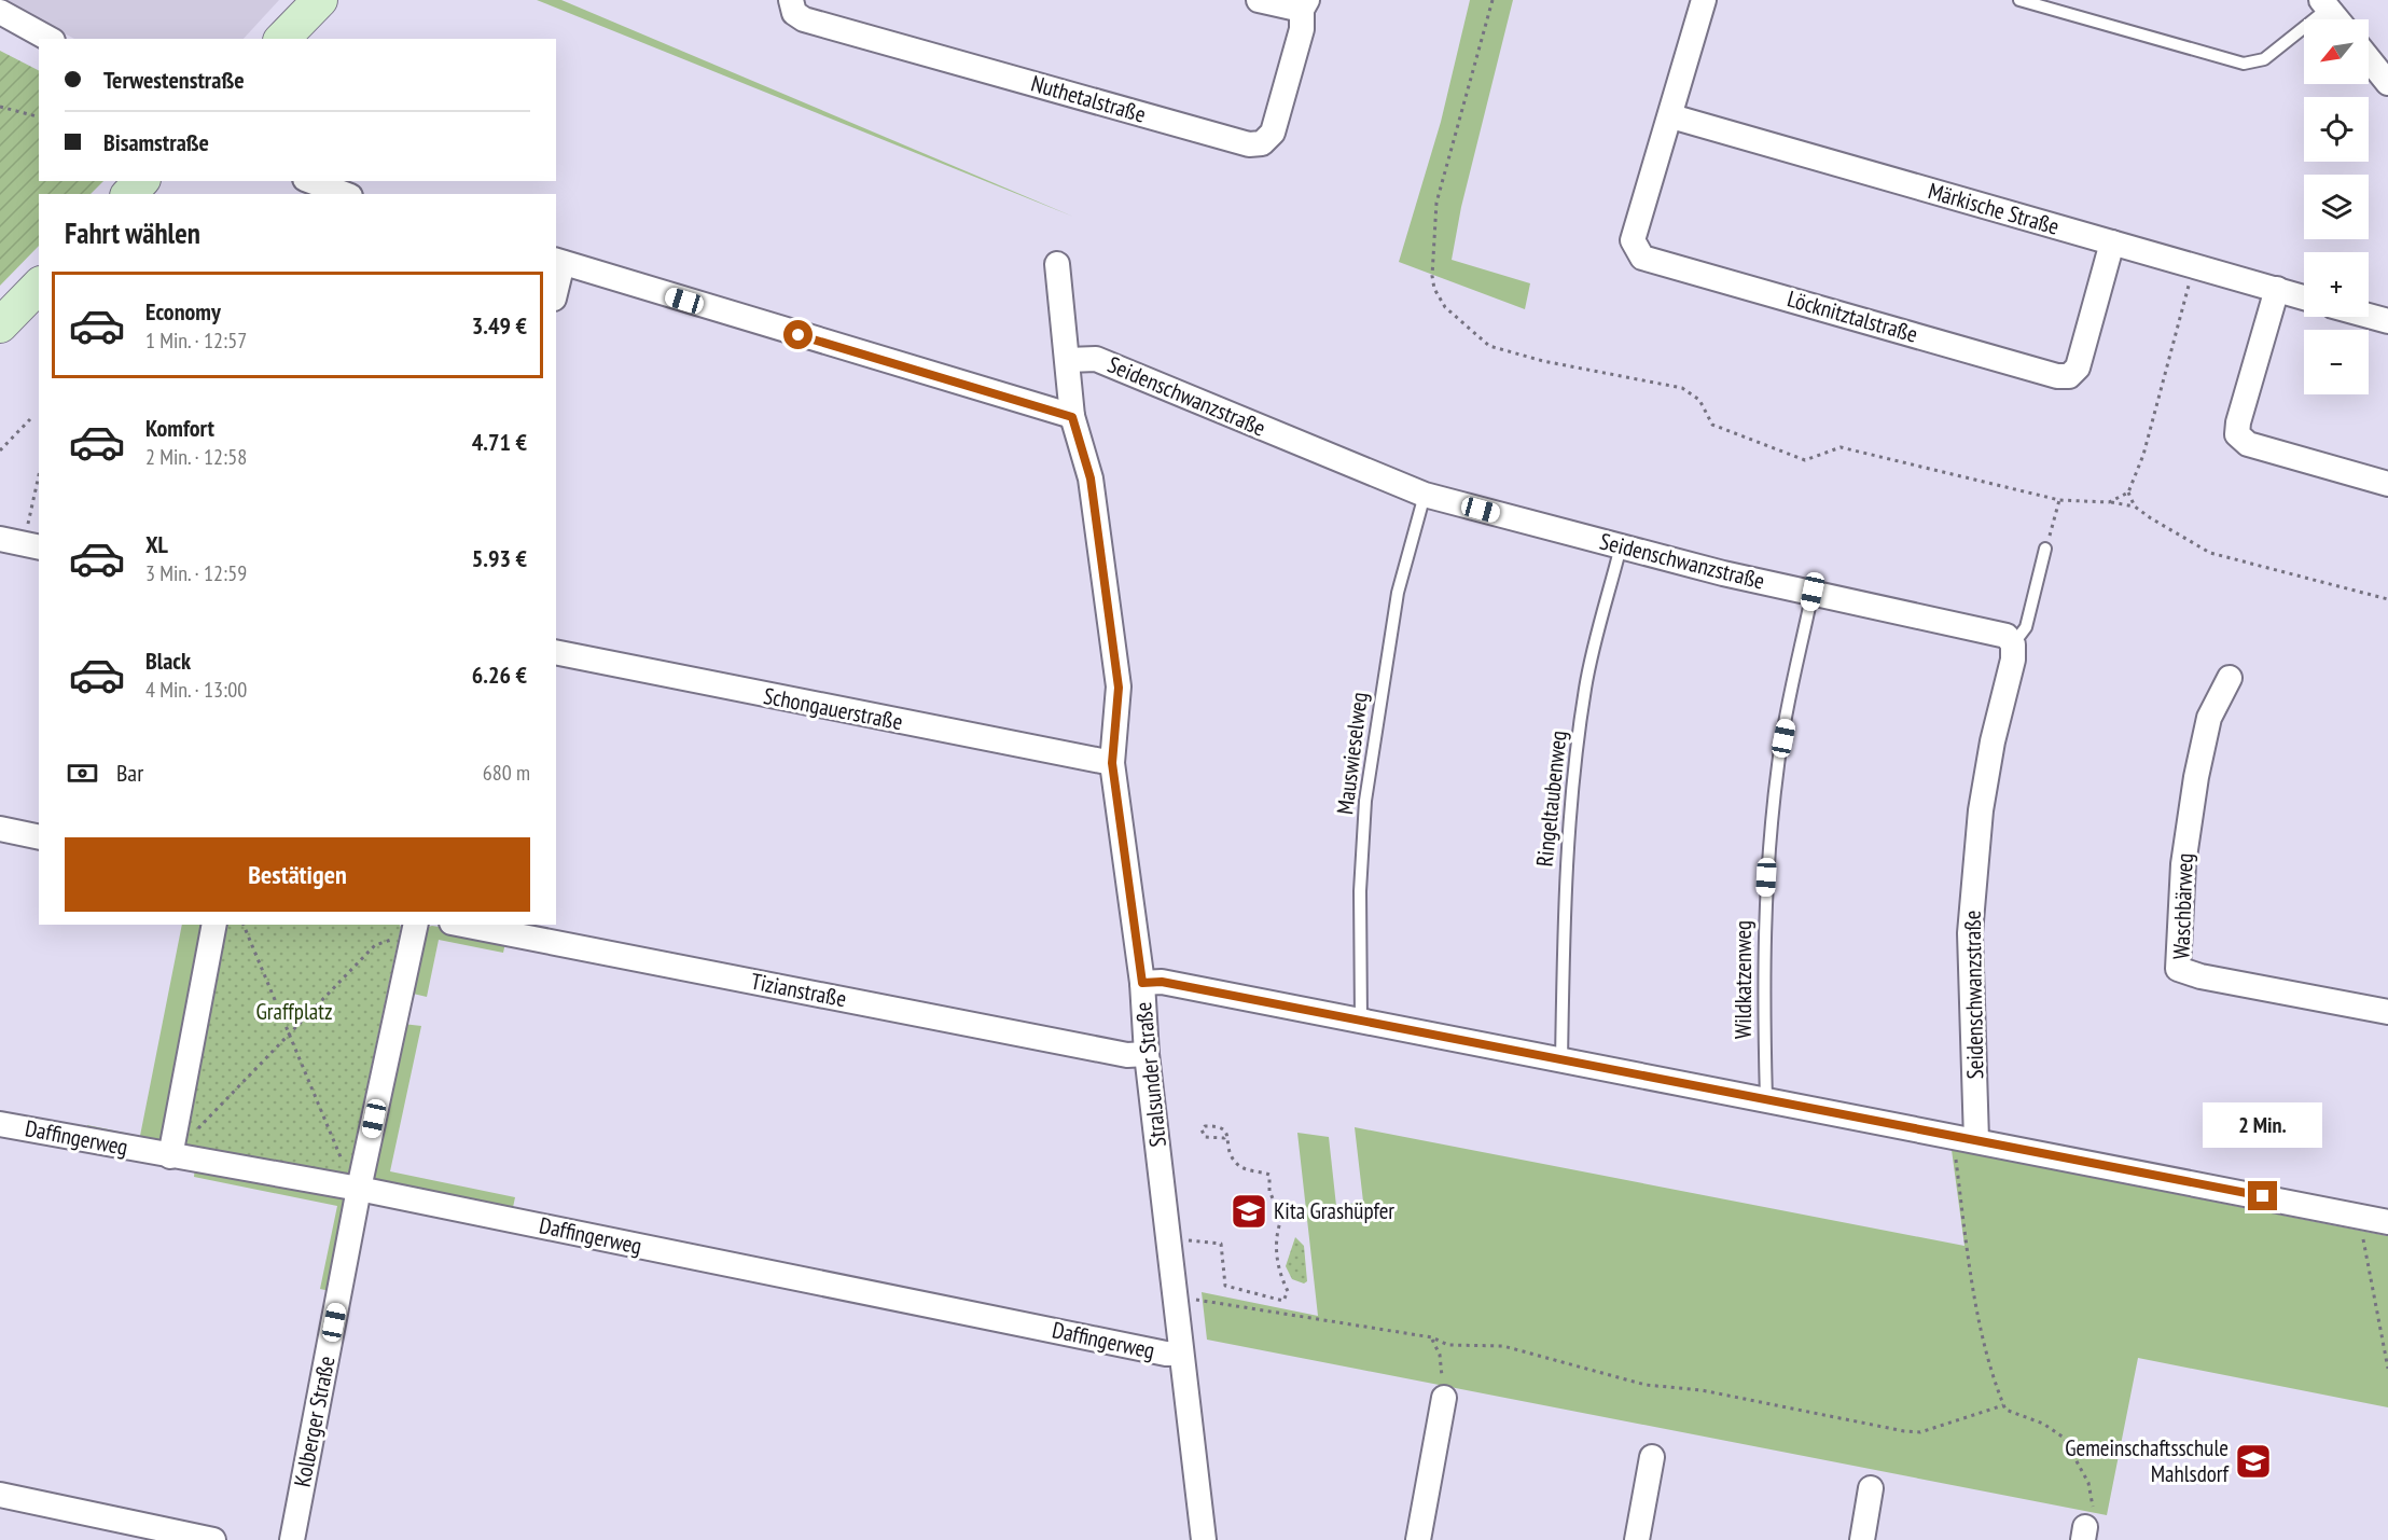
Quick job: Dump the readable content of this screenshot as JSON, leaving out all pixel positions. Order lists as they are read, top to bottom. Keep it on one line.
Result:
{"streets":{"street":["Nuthetalstraße","Märkische Straße","Löcknitztalstraße","Seidenschwanzstraße","Schongauerstraße","Waschbärweg","Tizianstraße","Stralsunder Straße","Daffingerweg","Kolberger Straße"],"lane":["Mauswieselweg","Ringeltaubenweg","Wildkatzenweg"]},"crossings":[["Märkische Straße","Löcknitztalstraße"],["Seidenschwanzstraße","Mauswieselweg"],["Seidenschwanzstraße","Ringeltaubenweg"],["Seidenschwanzstraße","Wildkatzenweg"],["Seidenschwanzstraße","Stralsunder Straße"],["Schongauerstraße","Stralsunder Straße"],["Tizianstraße","Stralsunder Straße"],["Stralsunder Straße","Daffingerweg"],["Daffingerweg","Kolberger Straße"]],"parks":["Graffplatz"],"places":{"school or university":["Kita Grashüpfer","Gemeinschaftsschule Mahlsdorf"]},"north":"bottom left","page":{"map_buttons":["+","−"],"banner":["Terwestenstraße","Bisamstraße"],"heading":"Fahrt wählen","list":[{"name":"Economy","note":"1 Min. · 12:57","value":"3.49 €"},{"name":"Komfort","note":"2 Min. · 12:58","value":"4.71 €"},{"name":"XL","note":"3 Min. · 12:59","value":"5.93 €"},{"name":"Black","note":"4 Min. · 13:00","value":"6.26 €"}],"pay":["Bar","680 m"],"buttons":"Bestätigen","bubble":"2 Min."}}
